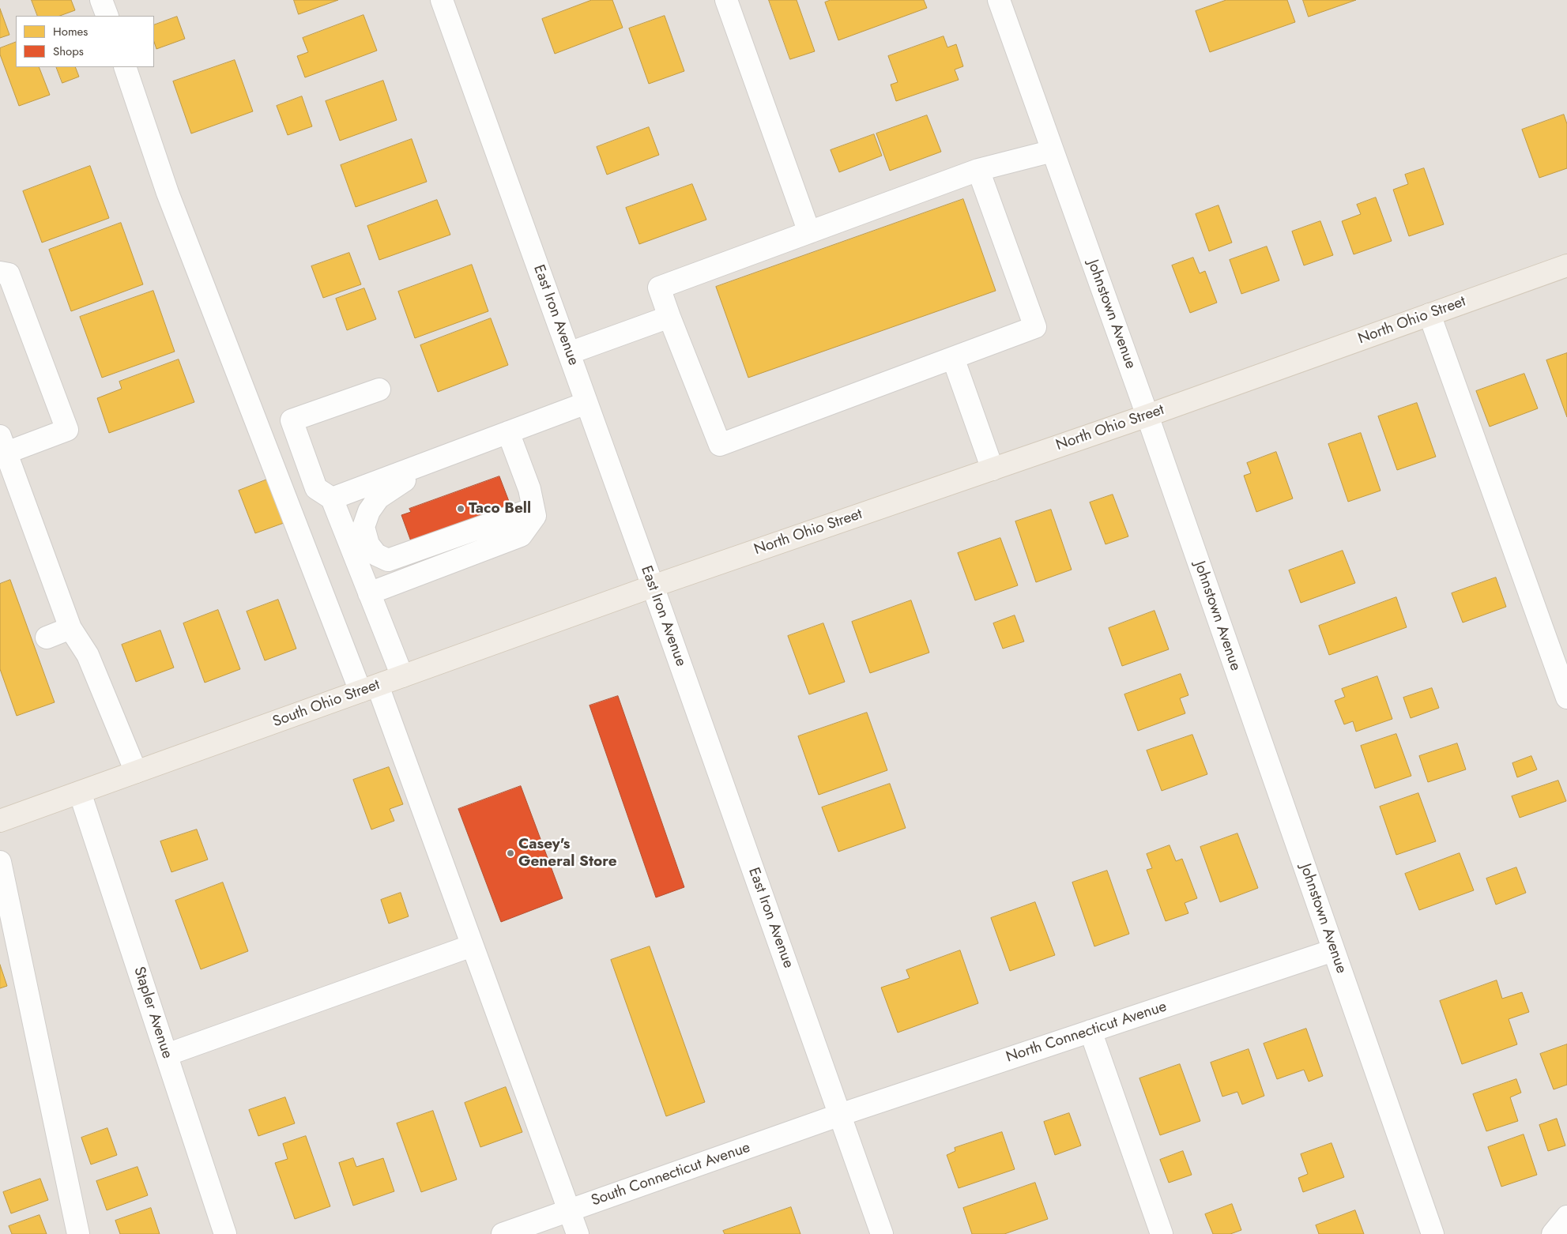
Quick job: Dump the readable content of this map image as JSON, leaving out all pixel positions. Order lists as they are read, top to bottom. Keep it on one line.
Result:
{"streets":{"main road":["North Ohio Street","South Ohio Street"],"street":["Johnstown Avenue","East Iron Avenue","Stapler Avenue","North Connecticut Avenue","South Connecticut Avenue"]},"crossings":[["Johnstown Avenue","North Ohio Street"],["Johnstown Avenue","North Connecticut Avenue"],["East Iron Avenue","North Ohio Street"],["East Iron Avenue","South Ohio Street"],["East Iron Avenue","North Connecticut Avenue"],["East Iron Avenue","South Connecticut Avenue"],["North Ohio Street","South Ohio Street"],["South Ohio Street","Stapler Avenue"],["North Connecticut Avenue","South Connecticut Avenue"]],"places":["Taco Bell","Casey's General Store"],"legend":["Homes","Shops"]}
